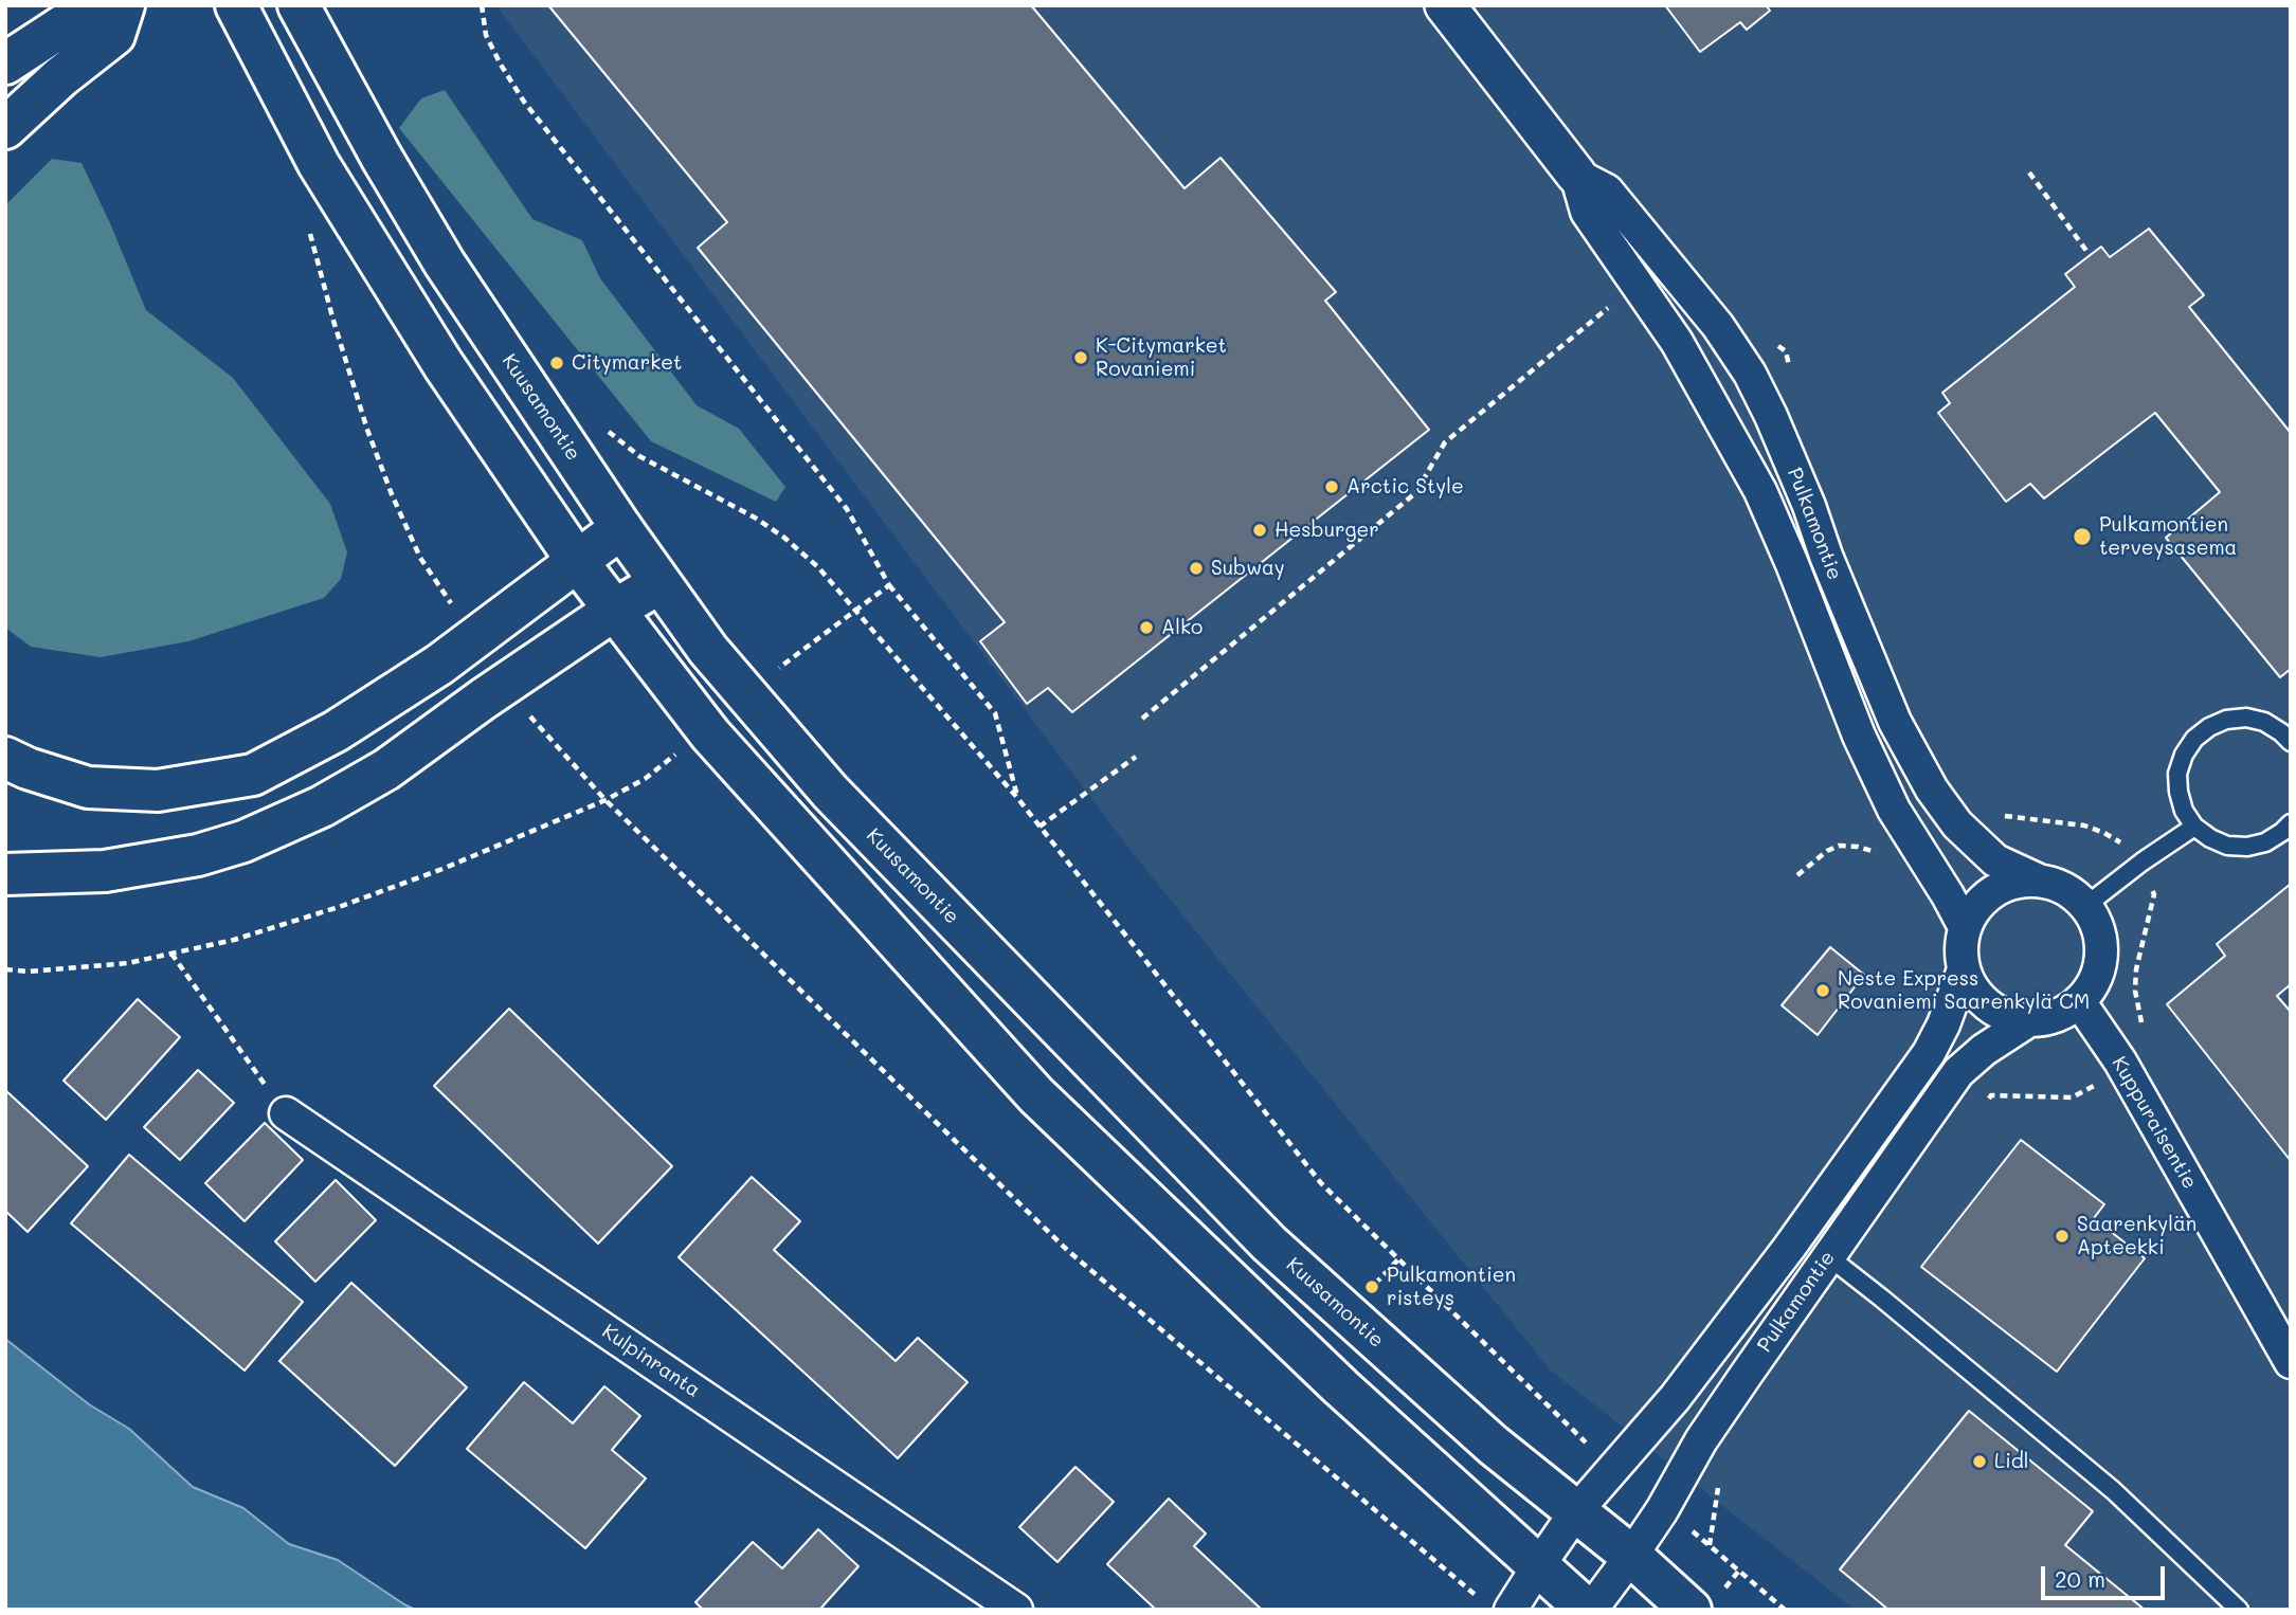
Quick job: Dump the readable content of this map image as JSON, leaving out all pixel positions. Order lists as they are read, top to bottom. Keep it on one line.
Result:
{"streets":{"main road":["Kuusamontie"],"street":["Pulkamontie","Kuppuraisentie","Kulpinranta"]},"crossings":[["Kuusamontie","Pulkamontie"],["Pulkamontie","Kuppuraisentie"]],"places":["K-Citymarket Rovaniemi","Citymarket","Arctic Style","Hesburger","Pulkamontien terveysasema","Subway","Alko","Neste Express Rovaniemi Saarenkylä CM","Saarenkylän Apteekki","Pulkamontien risteys","Lidl"],"scale_bar":"20 m"}
